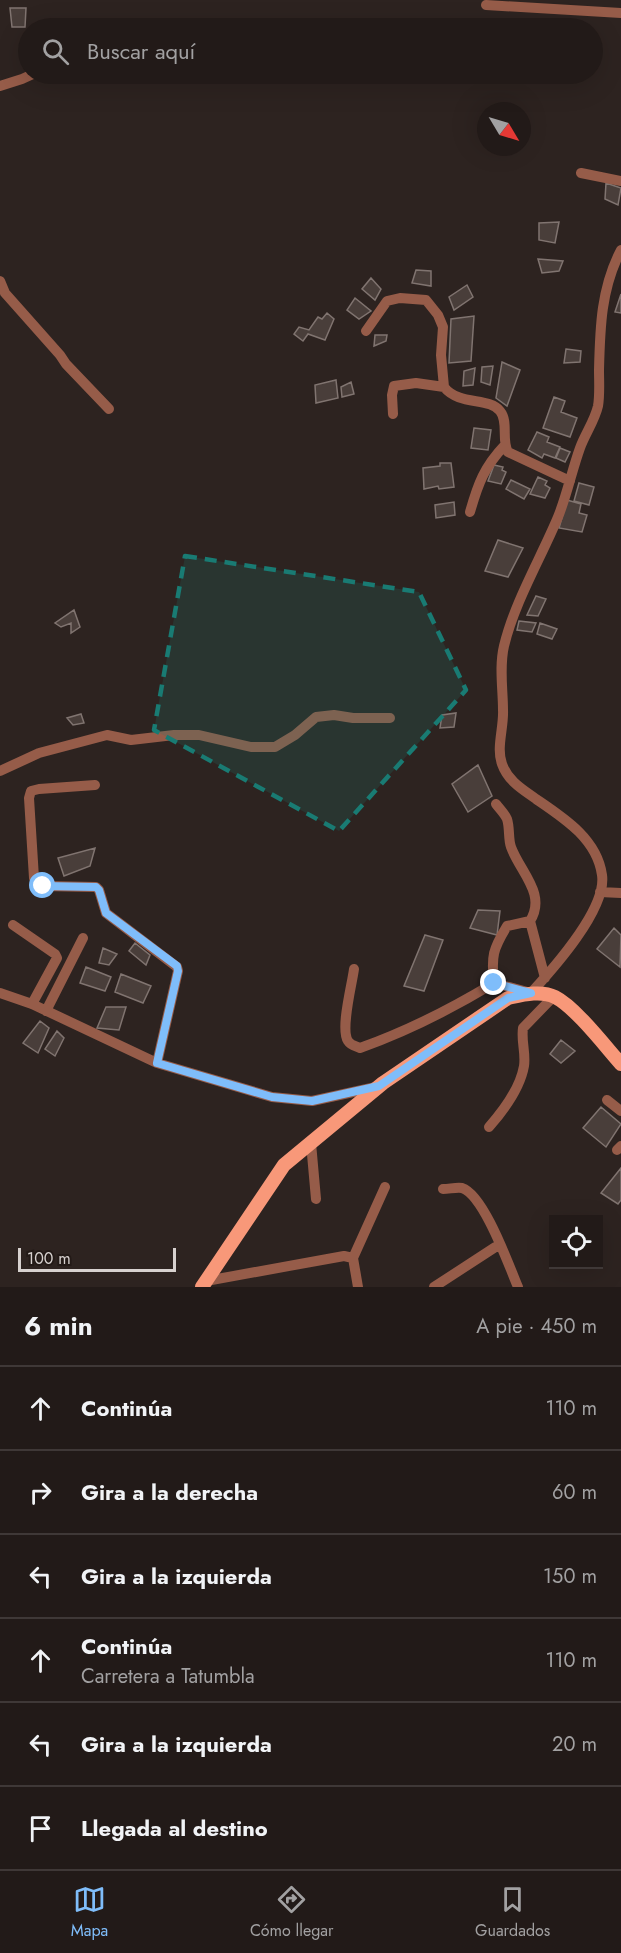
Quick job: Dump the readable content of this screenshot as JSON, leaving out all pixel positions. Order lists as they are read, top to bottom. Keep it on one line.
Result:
{"scale_bar":"100 m","north":"bottom right","page":{"search":"Buscar aquí","scale":"100 m","heading":["6 min","A pie · 450 m"],"list":[["Continúa","110 m"],["Gira a la derecha","60 m"],["Gira a la izquierda","150 m"],["Continúa","Carretera a Tatumbla","110 m"],["Gira a la izquierda","20 m"],"Llegada al destino"],"nav":["Mapa","Cómo llegar","Guardados"]}}
